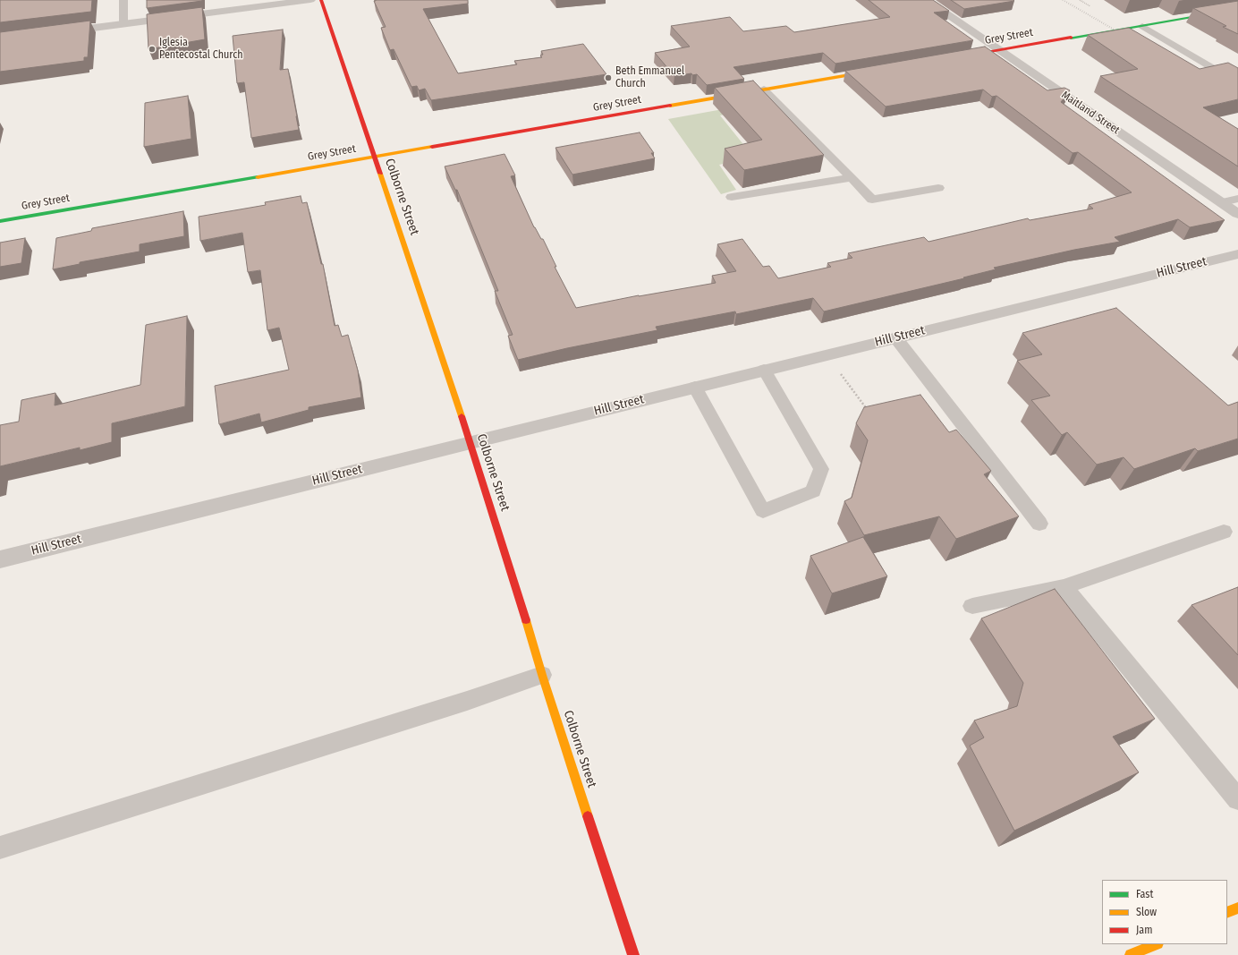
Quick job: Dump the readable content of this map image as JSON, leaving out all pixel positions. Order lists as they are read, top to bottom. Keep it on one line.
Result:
{"streets":{"street":["Grey Street","Maitland Street","Colborne Street","Hill Street"]},"crossings":[["Grey Street","Maitland Street"],["Grey Street","Colborne Street"],["Colborne Street","Hill Street"]],"places":["Iglesia Pentecostal Church","Beth Emmanuel Church"],"legend":["Fast","Slow","Jam"]}
